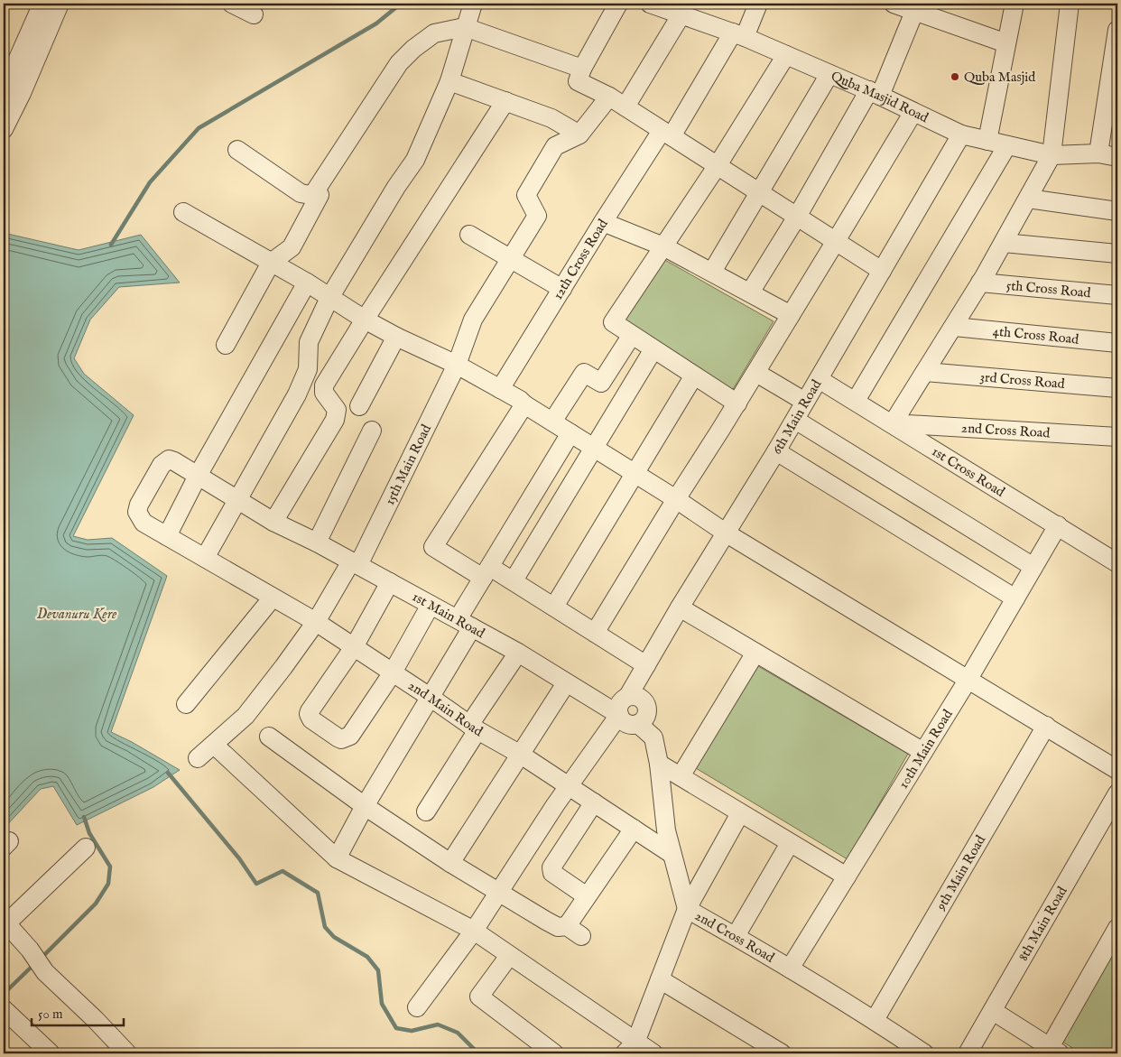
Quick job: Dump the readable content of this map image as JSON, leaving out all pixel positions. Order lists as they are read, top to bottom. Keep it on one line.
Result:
{"streets":{"street":["Quba Masjid Road","12th Cross Road","5th Cross Road","4th Cross Road","3rd Cross Road","6th Main Road","2nd Cross Road","15th Main Road","1st Cross Road","1st Main Road","2nd Main Road","10th Main Road","9th Main Road","8th Main Road"]},"crossings":[["Quba Masjid Road","12th Cross Road"],["Quba Masjid Road","6th Main Road"],["6th Main Road","2nd Cross Road"],["6th Main Road","1st Cross Road"],["6th Main Road","1st Main Road"],["2nd Cross Road","1st Cross Road"],["2nd Cross Road","1st Main Road"],["2nd Cross Road","2nd Main Road"],["2nd Cross Road","10th Main Road"],["2nd Cross Road","9th Main Road"],["15th Main Road","1st Main Road"],["15th Main Road","2nd Main Road"],["1st Cross Road","10th Main Road"],["1st Main Road","2nd Main Road"]],"water":["Devanuru Kere"],"places":["Quba Masjid"],"scale_bar":"50 m"}
